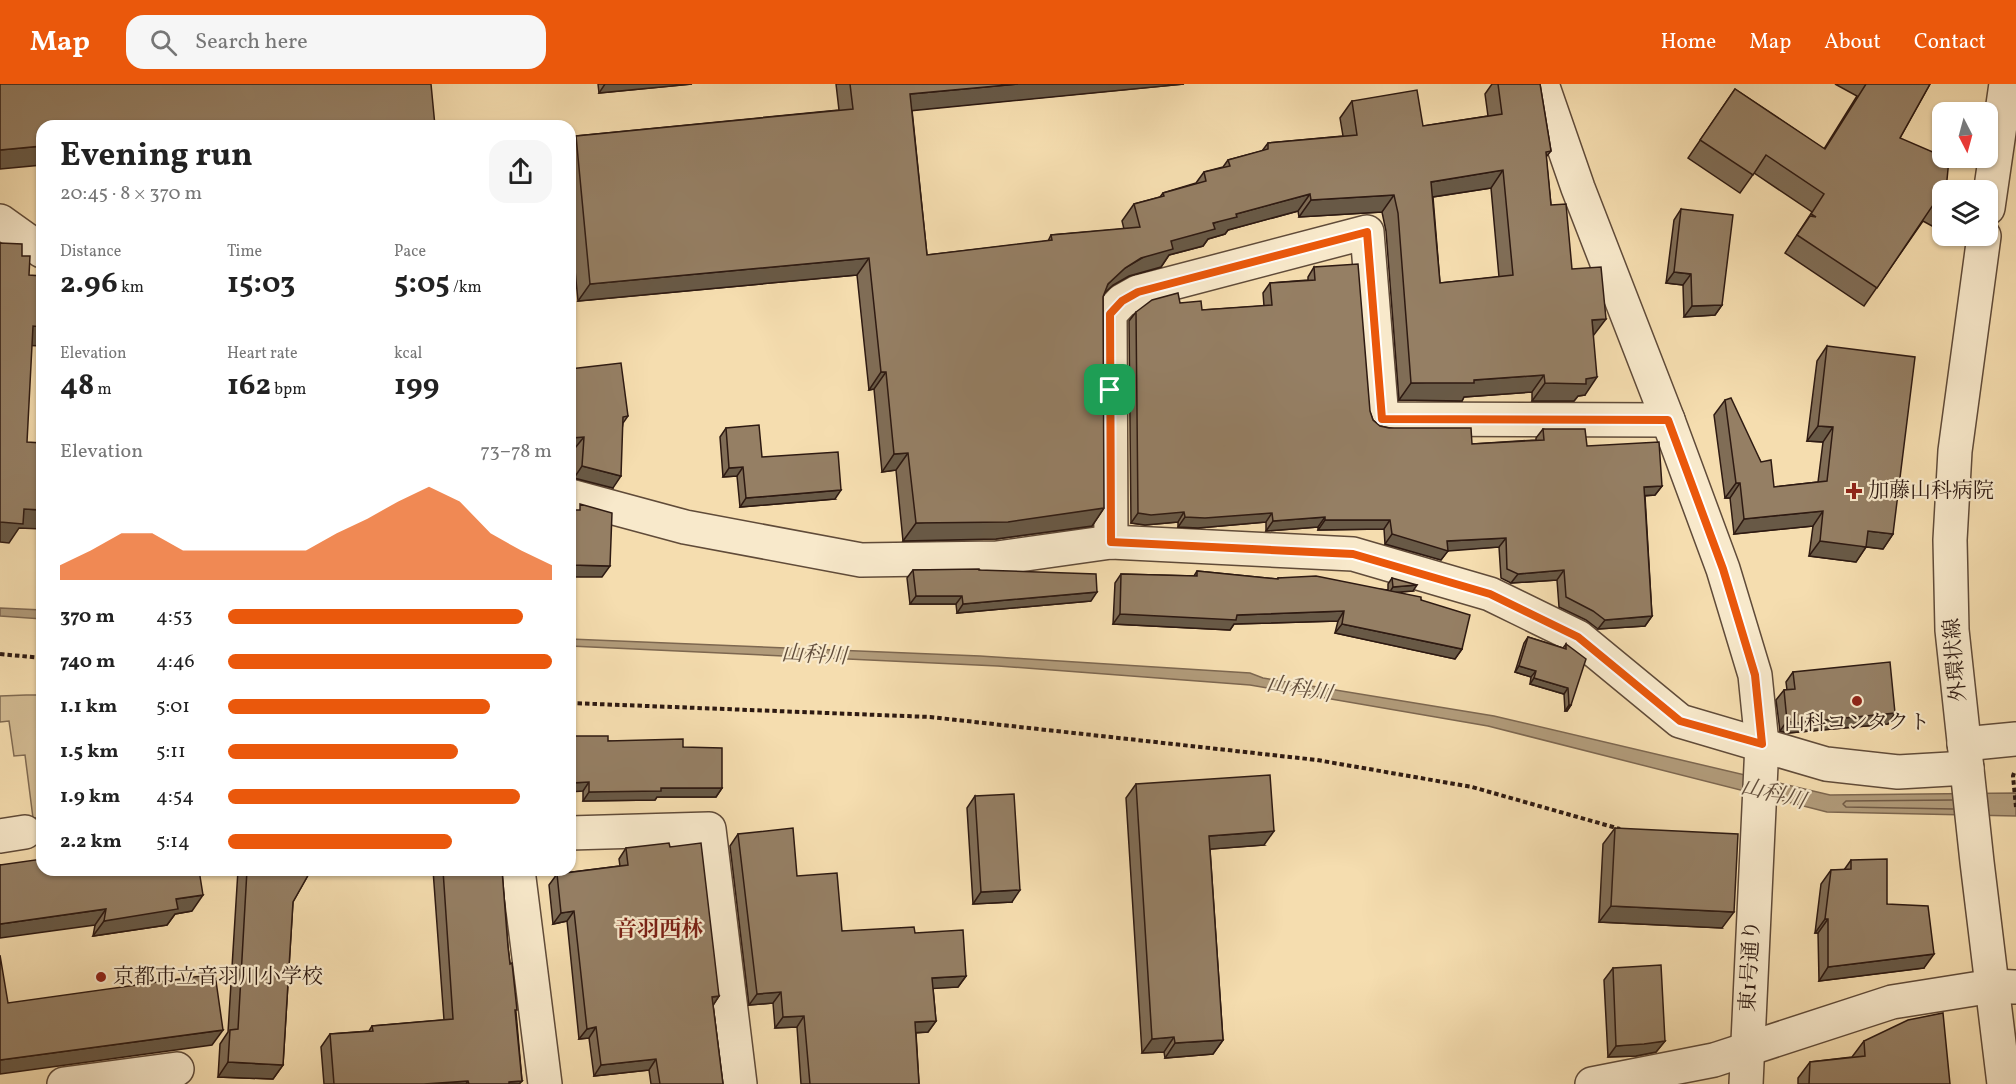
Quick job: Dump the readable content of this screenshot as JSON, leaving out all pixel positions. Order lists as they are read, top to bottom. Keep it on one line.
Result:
{"streets":{"street":["外環状線","東1号通り"]},"districts":["音羽西林"],"water":["山科川"],"places":{"health":["加藤山科病院"],"other":["山科コンタクト","京都市立音羽川小学校"]},"north":"bottom","page":{"header":"Map","search":"Search here","nav":["Home","Map","About","Contact"],"heading":["Evening run","20:45 · 8 × 370 m"],"stats":[["Distance","2.96 km"],["Time","15:03"],["Pace","5:05 /km"],["Elevation","48 m"],["Heart rate","162 bpm"],["kcal","199"]],"chart":["Elevation","73–78 m"],"list":[{"name":"370 m","note":"4:53"},{"name":"740 m","note":"4:46"},{"name":"1.1 km","note":"5:01"},{"name":"1.5 km","note":"5:11"},{"name":"1.9 km","note":"4:54"},{"name":"2.2 km","note":"5:14"}]}}
